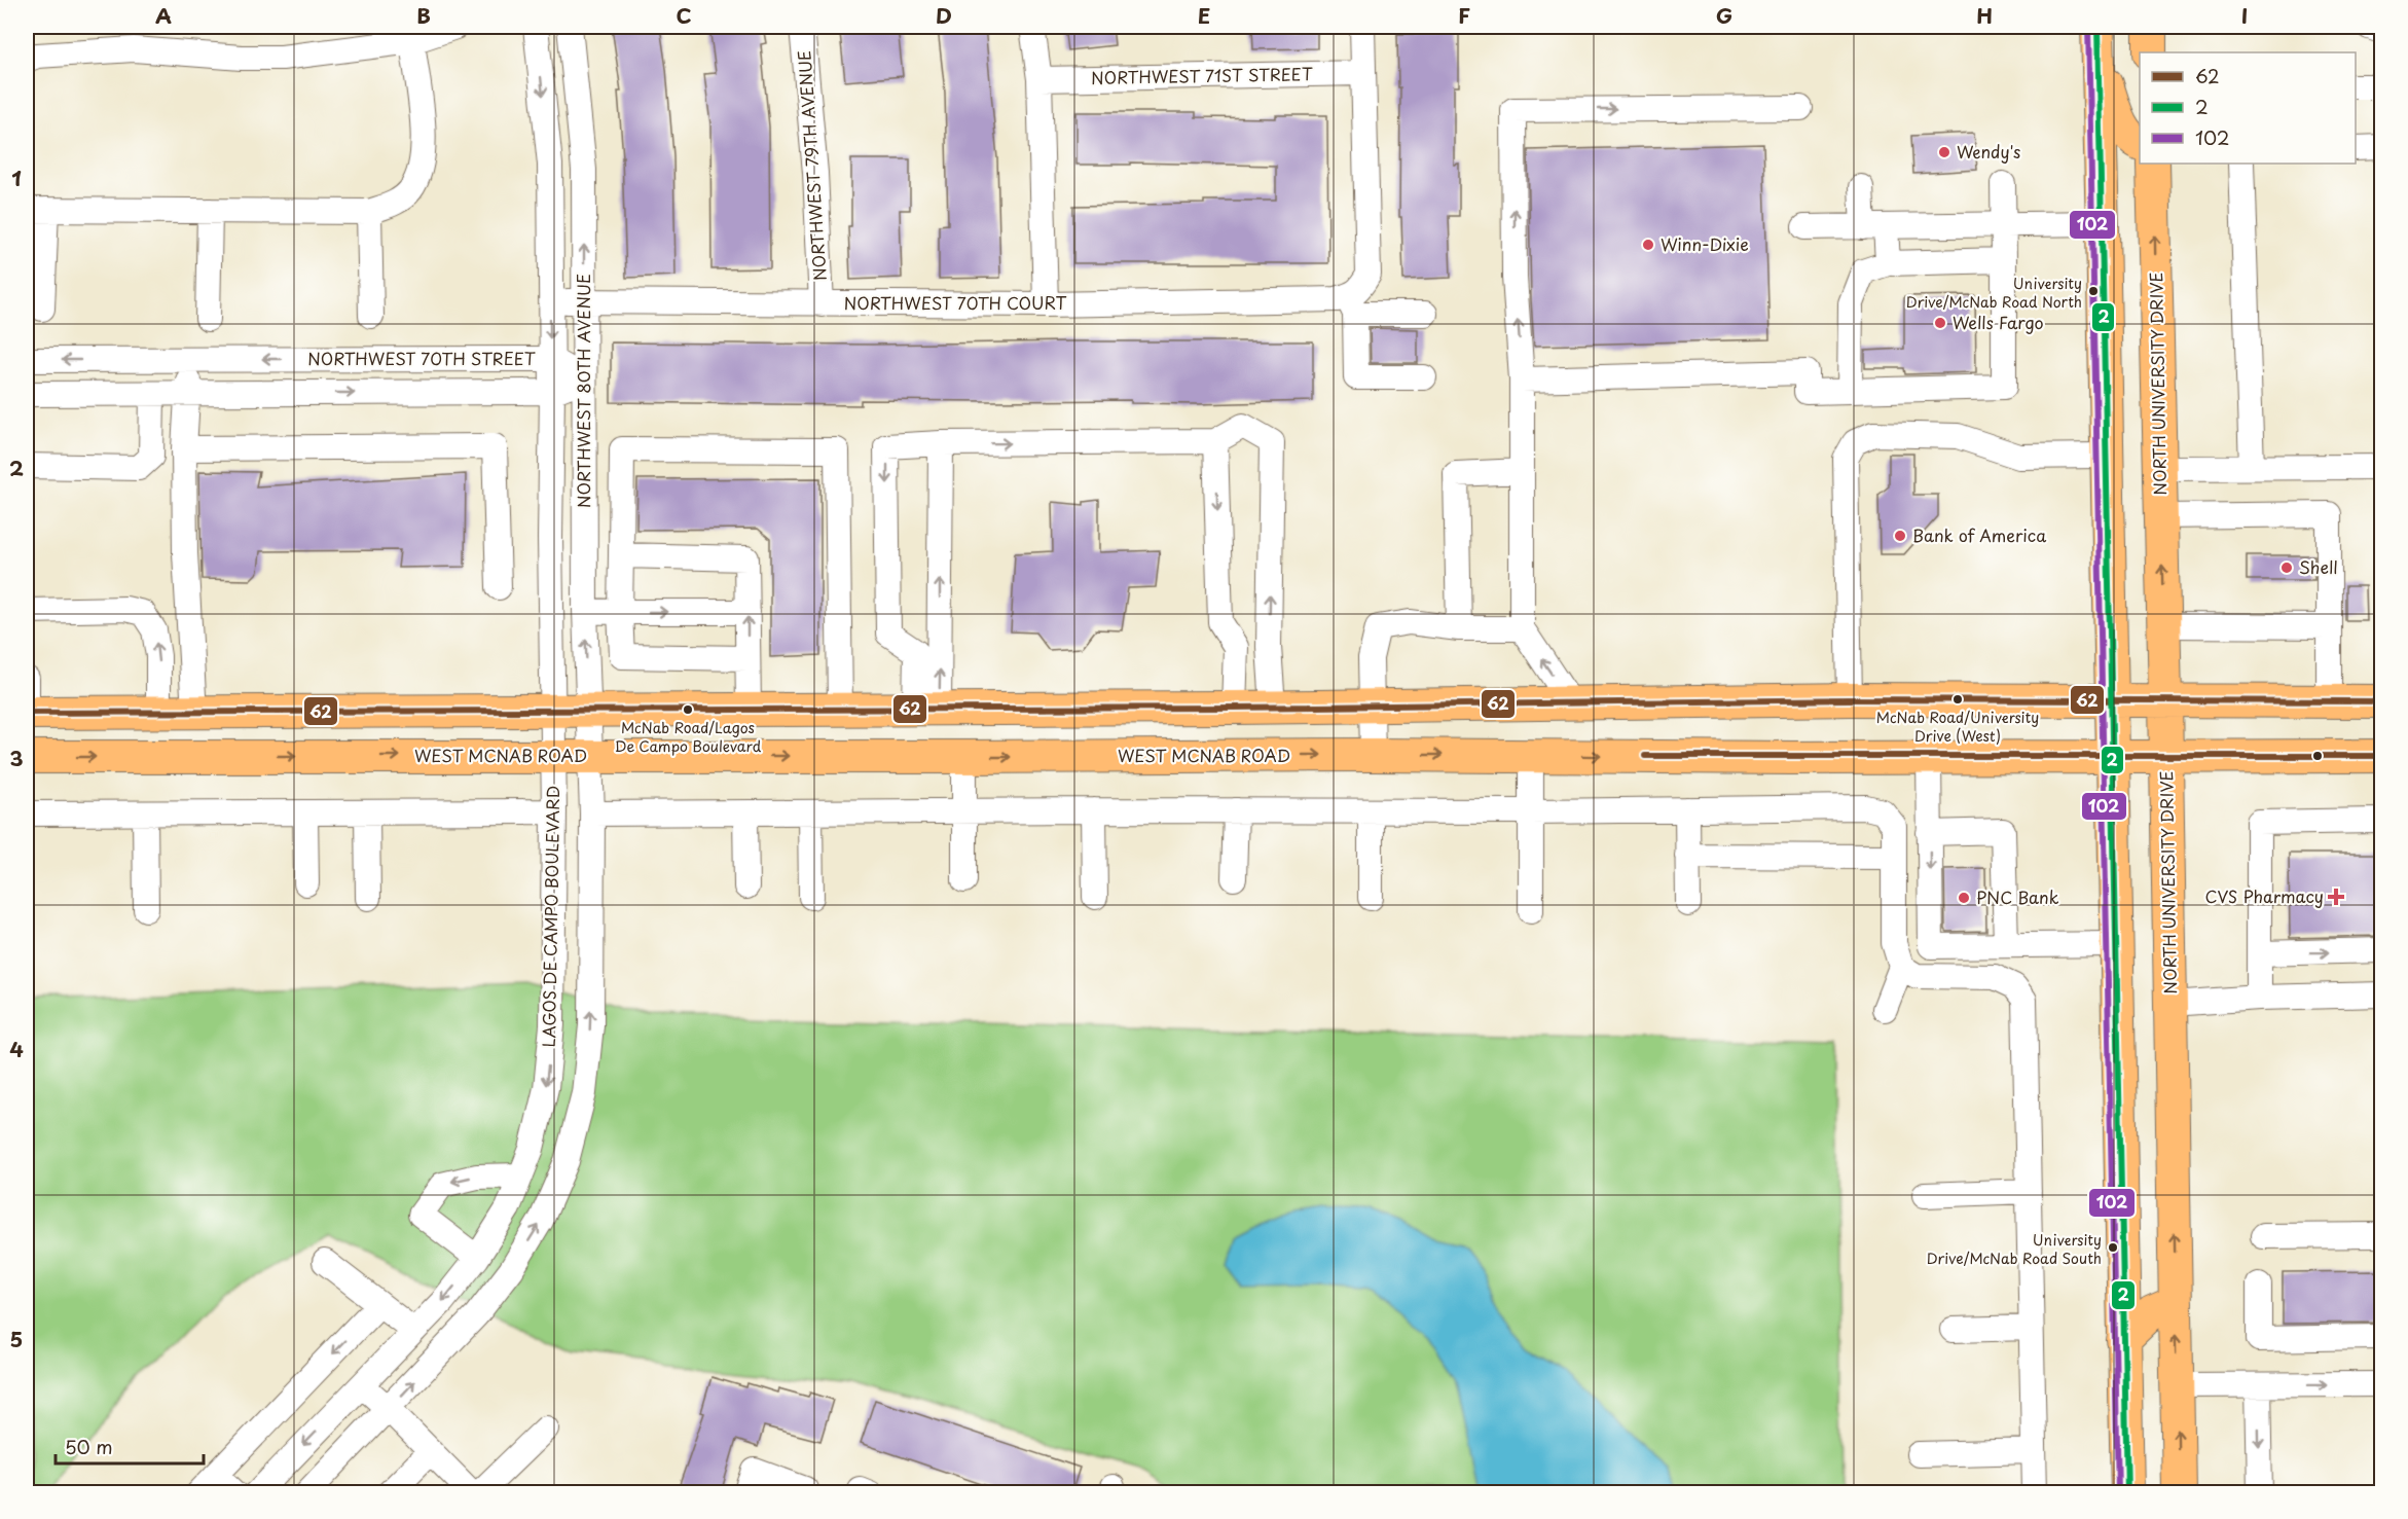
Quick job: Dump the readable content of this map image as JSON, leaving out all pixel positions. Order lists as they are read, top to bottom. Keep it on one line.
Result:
{"streets":{"main road":["NORTH UNIVERSITY DRIVE","WEST MCNAB ROAD"],"street":["NORTHWEST 71ST STREET","NORTHWEST 79TH AVENUE","NORTHWEST 70TH COURT","NORTHWEST 70TH STREET","NORTHWEST 80TH AVENUE","LAGOS DE CAMPO BOULEVARD"]},"crossings":[["NORTHWEST 79TH AVENUE","NORTHWEST 70TH COURT"],["NORTHWEST 70TH COURT","NORTHWEST 80TH AVENUE"],["NORTHWEST 70TH STREET","NORTHWEST 80TH AVENUE"],["NORTH UNIVERSITY DRIVE","WEST MCNAB ROAD"],["NORTHWEST 80TH AVENUE","WEST MCNAB ROAD"],["NORTHWEST 80TH AVENUE","LAGOS DE CAMPO BOULEVARD"],["WEST MCNAB ROAD","LAGOS DE CAMPO BOULEVARD"]],"places":{"other":["Wendy's","Winn-Dixie","University Drive/McNab Road North","Wells Fargo","Bank of America","Shell","McNab Road/University Drive (West)","McNab Road/Lagos De Campo Boulevard","PNC Bank","University Drive/McNab Road South"],"health":["CVS Pharmacy"]},"lines":["transit line 2","transit line 102","transit line 62"],"legend":["62","2","102"],"scale_bar":"50 m","grid":{"columns":["A","B","C","D","E","F","G","H","I"],"rows":["1","2","3","4","5"]}}
